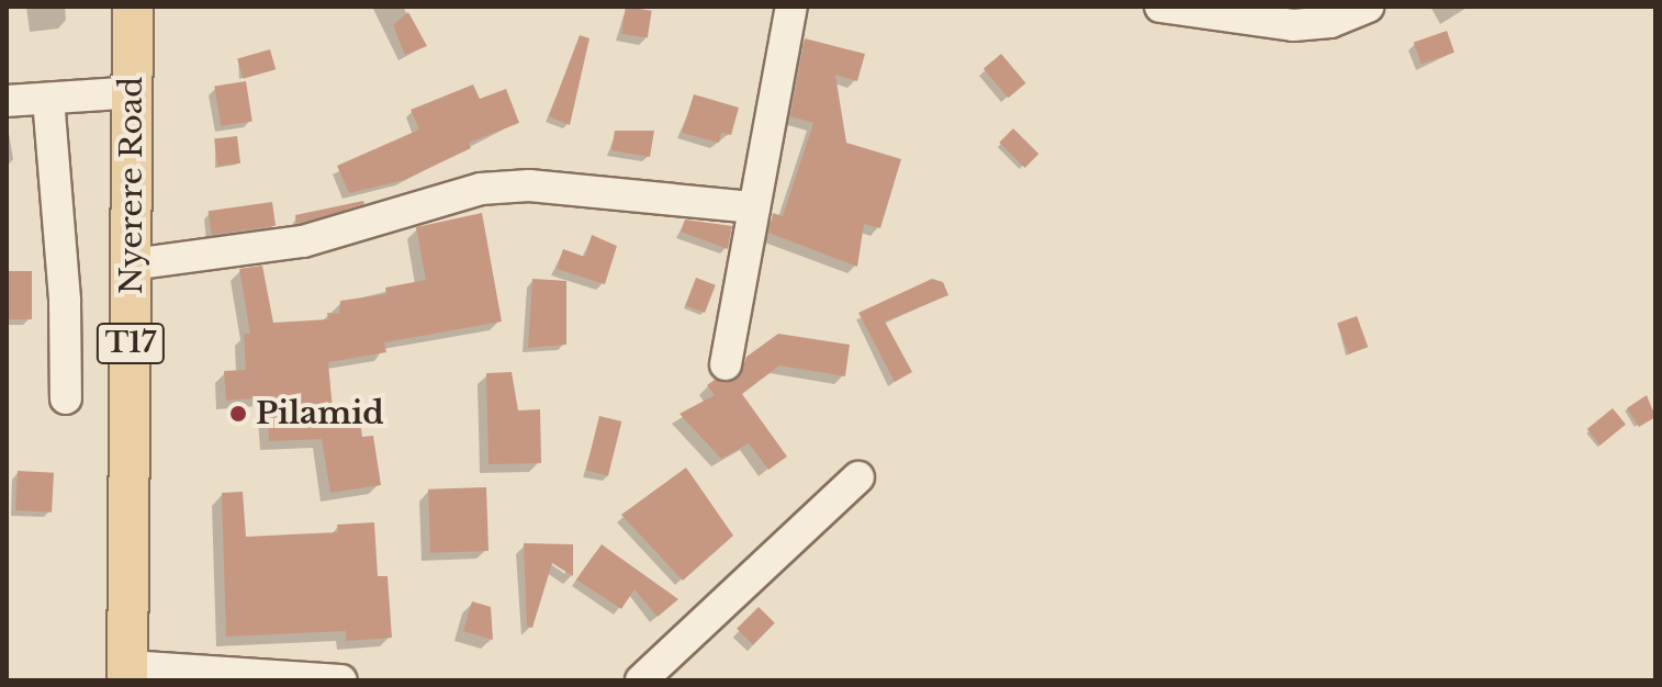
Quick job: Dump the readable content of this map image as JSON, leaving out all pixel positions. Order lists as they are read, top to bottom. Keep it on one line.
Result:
{"streets":{"main road":["Nyerere Road","T17"]},"places":["Pilamid"]}
